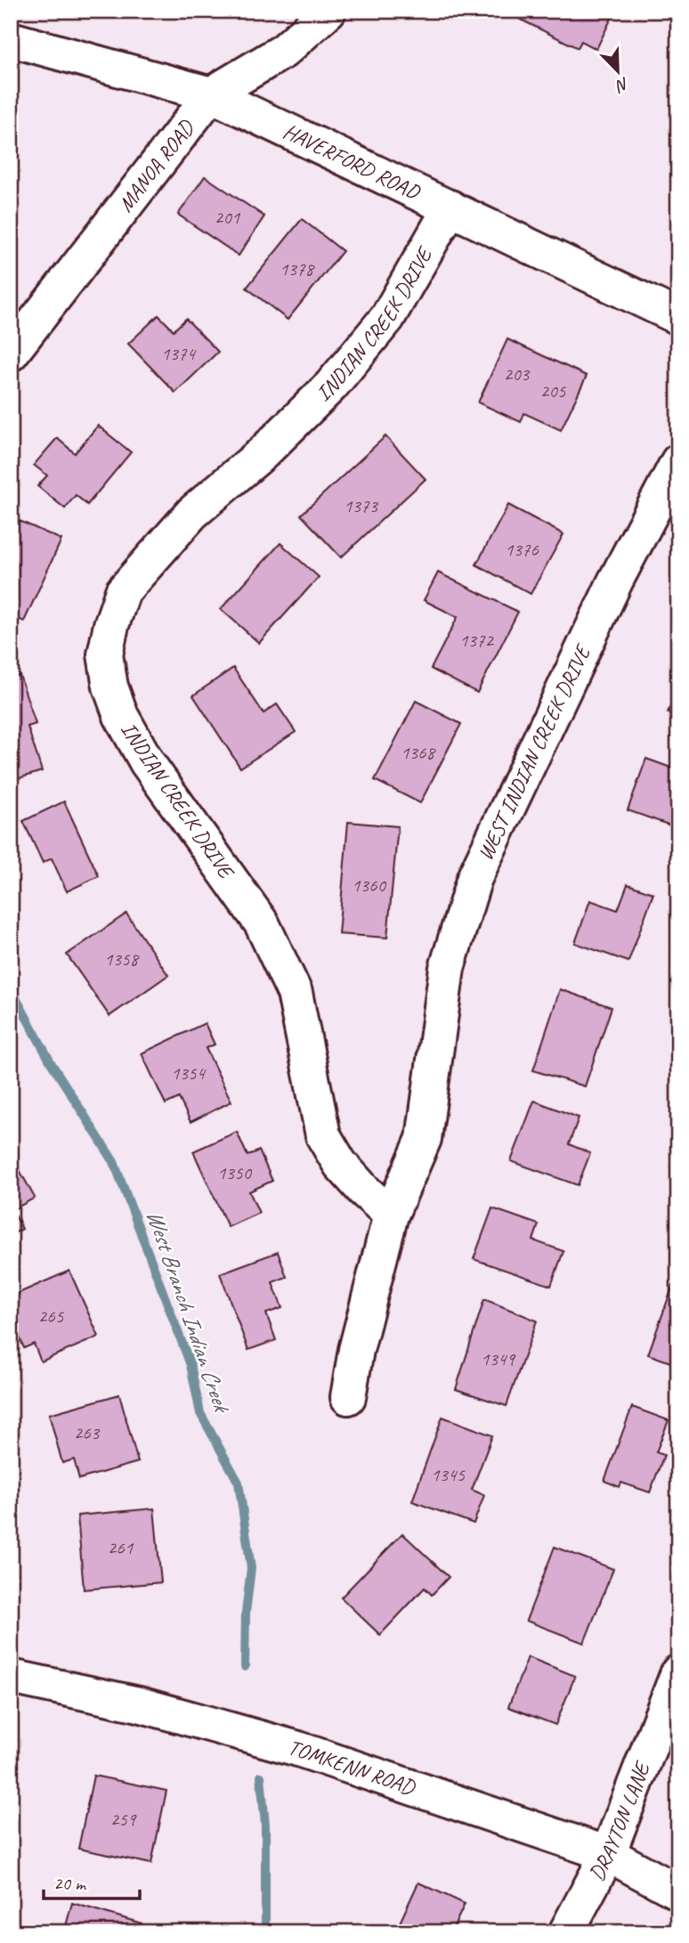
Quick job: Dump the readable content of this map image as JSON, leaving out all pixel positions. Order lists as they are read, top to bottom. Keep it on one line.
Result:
{"streets":{"street":["HAVERFORD ROAD","MANOA ROAD","INDIAN CREEK DRIVE","WEST INDIAN CREEK DRIVE","TOMKENN ROAD","DRAYTON LANE"]},"crossings":[["HAVERFORD ROAD","MANOA ROAD"],["HAVERFORD ROAD","INDIAN CREEK DRIVE"],["INDIAN CREEK DRIVE","WEST INDIAN CREEK DRIVE"],["TOMKENN ROAD","DRAYTON LANE"]],"water":["West Branch Indian Creek"],"house_numbers":["201","1378","1374","203","205","1373","1376","1372","1368","1360","1358","1354","1350","265","1349","263","1345","261","259"],"scale_bar":"20 m","north":"bottom right"}
